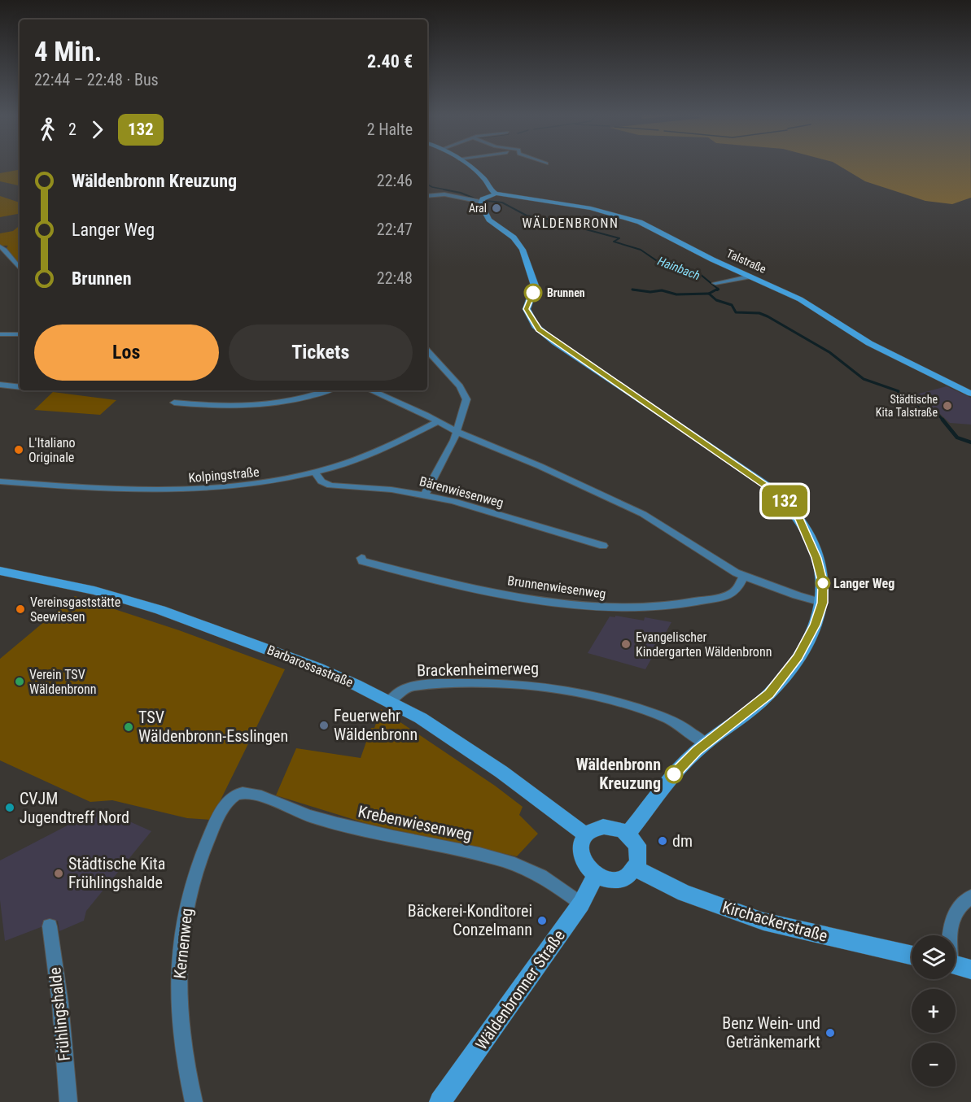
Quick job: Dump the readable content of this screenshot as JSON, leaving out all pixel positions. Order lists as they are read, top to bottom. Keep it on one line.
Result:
{"streets":{"street":["Talstraße","Kolpingstraße","Bärenwiesenweg","Brunnenwiesenweg","Barbarossastraße","Brackenheimerweg","Krebenwiesenweg","Kirchackerstraße","Kernenweg","Wäldenbronner Straße","Frühlingshalde"]},"crossings":[["Kolpingstraße","Bärenwiesenweg"],["Barbarossastraße","Brackenheimerweg"],["Barbarossastraße","Kirchackerstraße"],["Barbarossastraße","Wäldenbronner Straße"],["Krebenwiesenweg","Kernenweg"],["Krebenwiesenweg","Wäldenbronner Straße"],["Kirchackerstraße","Wäldenbronner Straße"]],"districts":["WÄLDENBRONN"],"water":["Hainbach"],"places":["Aral","Brunnen","Städtische Kita Talstraße","L'Italiano Originale","Langer Weg","Vereinsgaststätte Seewiesen","Evangelischer Kindergarten Wäldenbronn","Verein TSV Wäldenbronn","Feuerwehr Wäldenbronn","TSV Wäldenbronn-Esslingen","Wäldenbronn Kreuzung","CVJM Jugendtreff Nord","dm","Städtische Kita Frühlingshalde","Bäckerei-Konditorei Conzelmann","Benz Wein- und Getränkemarkt"],"lines":["bus line 132"],"page":{"on_map":"132","heading":["4 Min.","22:44 – 22:48 · Bus","2.40 €"],"legs":["2","132","2 Halte"],"list":[{"name":"Wäldenbronn Kreuzung","value":"22:46"},{"name":"Langer Weg","value":"22:47"},{"name":"Brunnen","value":"22:48"}],"buttons":["Los","Tickets"],"map_buttons":["+","−"]}}
